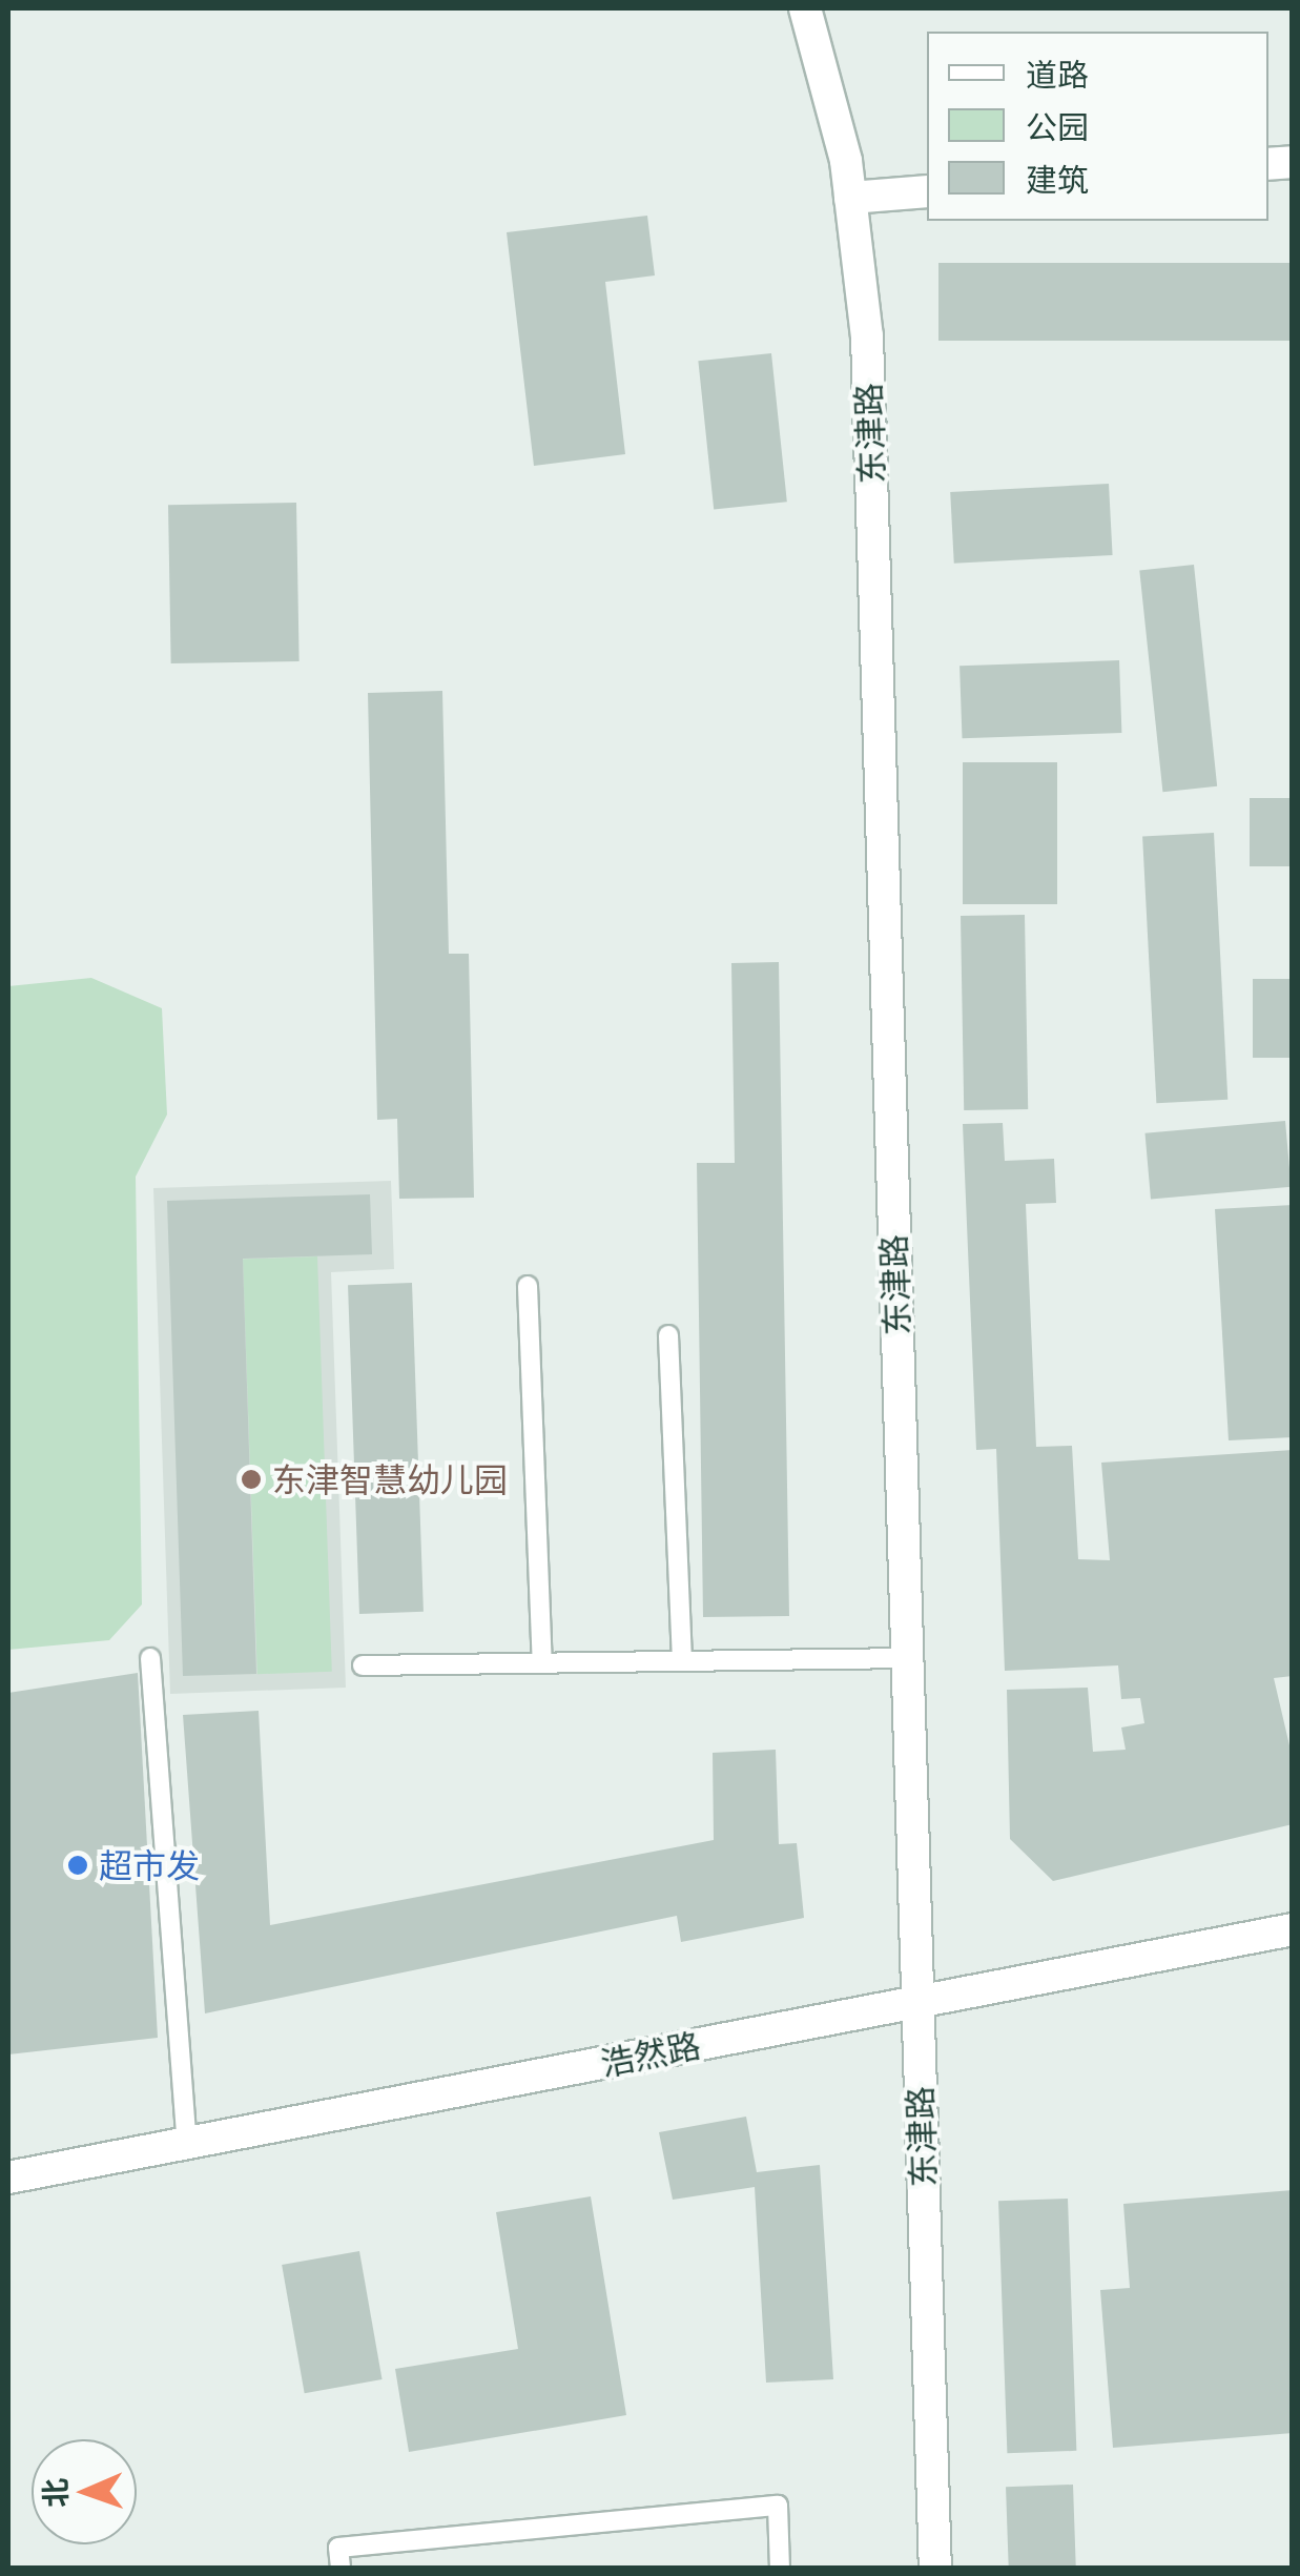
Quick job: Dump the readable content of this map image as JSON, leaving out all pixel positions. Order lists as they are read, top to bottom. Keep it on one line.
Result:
{"streets":{"street":["东津路","浩然路"]},"crossings":[["东津路","浩然路"]],"places":["东津智慧幼儿园","超市发"],"legend":["道路","公园","建筑"],"north":"left"}
